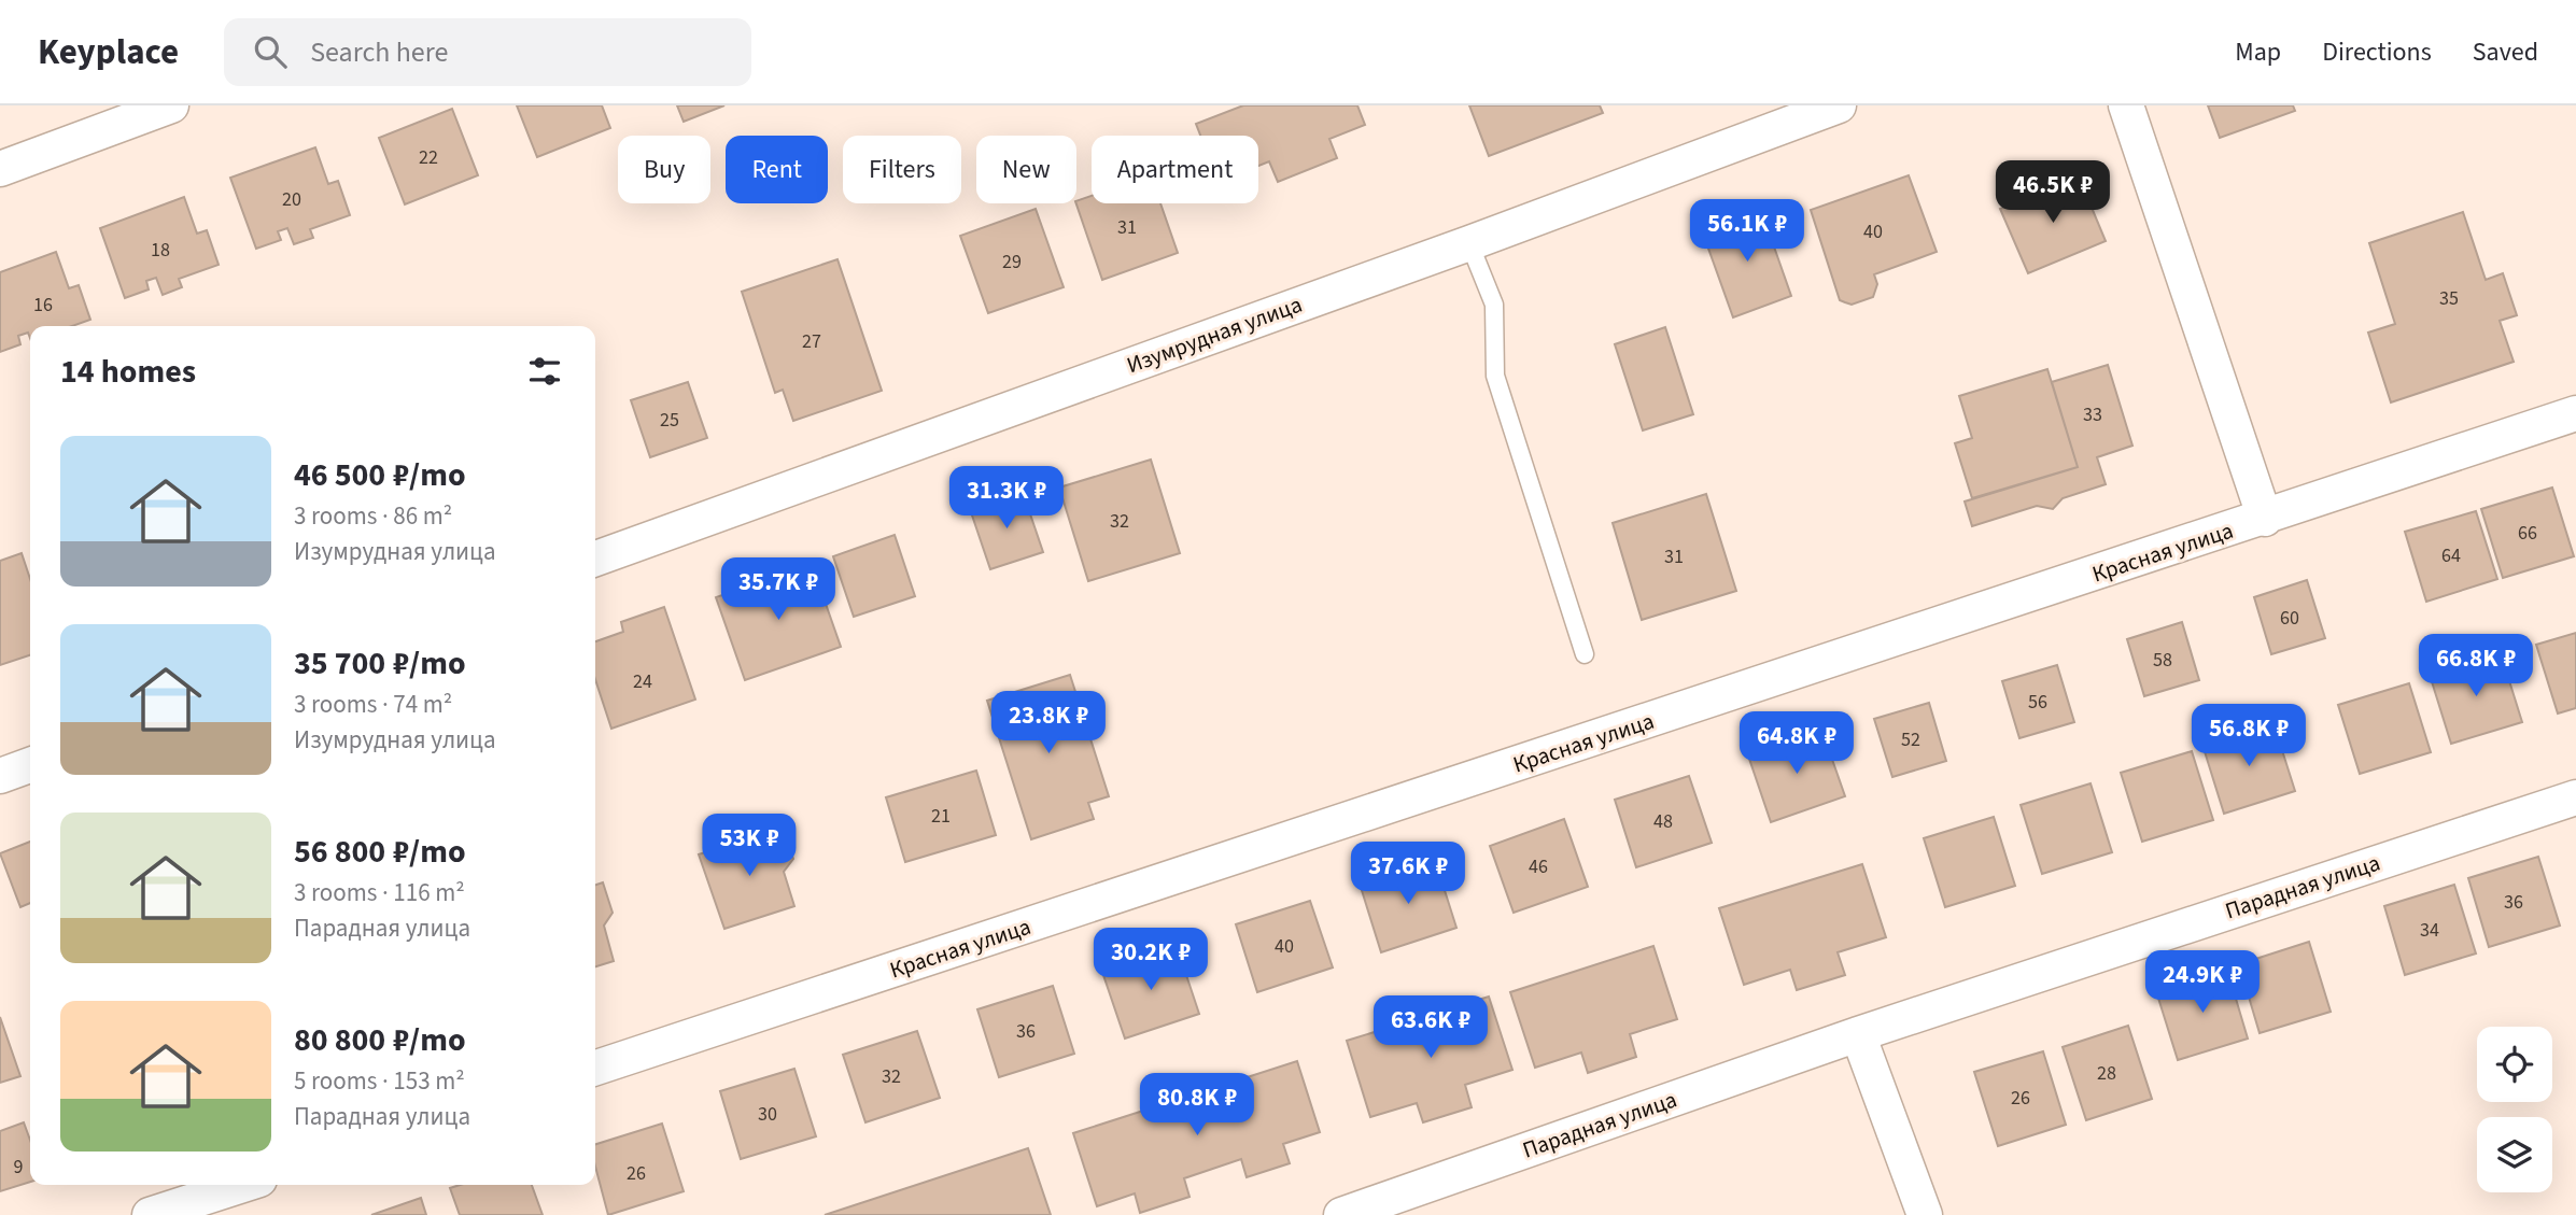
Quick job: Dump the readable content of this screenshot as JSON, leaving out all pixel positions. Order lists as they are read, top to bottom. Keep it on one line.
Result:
{"streets":{"street":["Изумрудная улица","Красная улица","Парадная улица"]},"house_numbers":["22","20","31","40","18","29","35","16","27","33","25","32","66","64","31","60","58","24","56","52","21","48","46","36","34","40","36","28","32","26","30","9","26"],"page":{"header":"Keyplace","search":"Search here","nav":["Map","Directions","Saved"],"chip":["Buy","Rent","Filters","New","Apartment"],"price":["46.5K ₽","56.1K ₽","31.3K ₽","35.7K ₽","66.8K ₽","23.8K ₽","56.8K ₽","64.8K ₽","53K ₽","37.6K ₽","30.2K ₽","24.9K ₽","63.6K ₽","80.8K ₽"],"heading":"14 homes","list":[{"name":"46 500 ₽/mo","note":"3 rooms · 86 m² · Изумрудная улица"},{"name":"35 700 ₽/mo","note":"3 rooms · 74 m² · Изумрудная улица"},{"name":"56 800 ₽/mo","note":"3 rooms · 116 m² · Парадная улица"},{"name":"80 800 ₽/mo","note":"5 rooms · 153 m² · Парадная улица"}]}}
